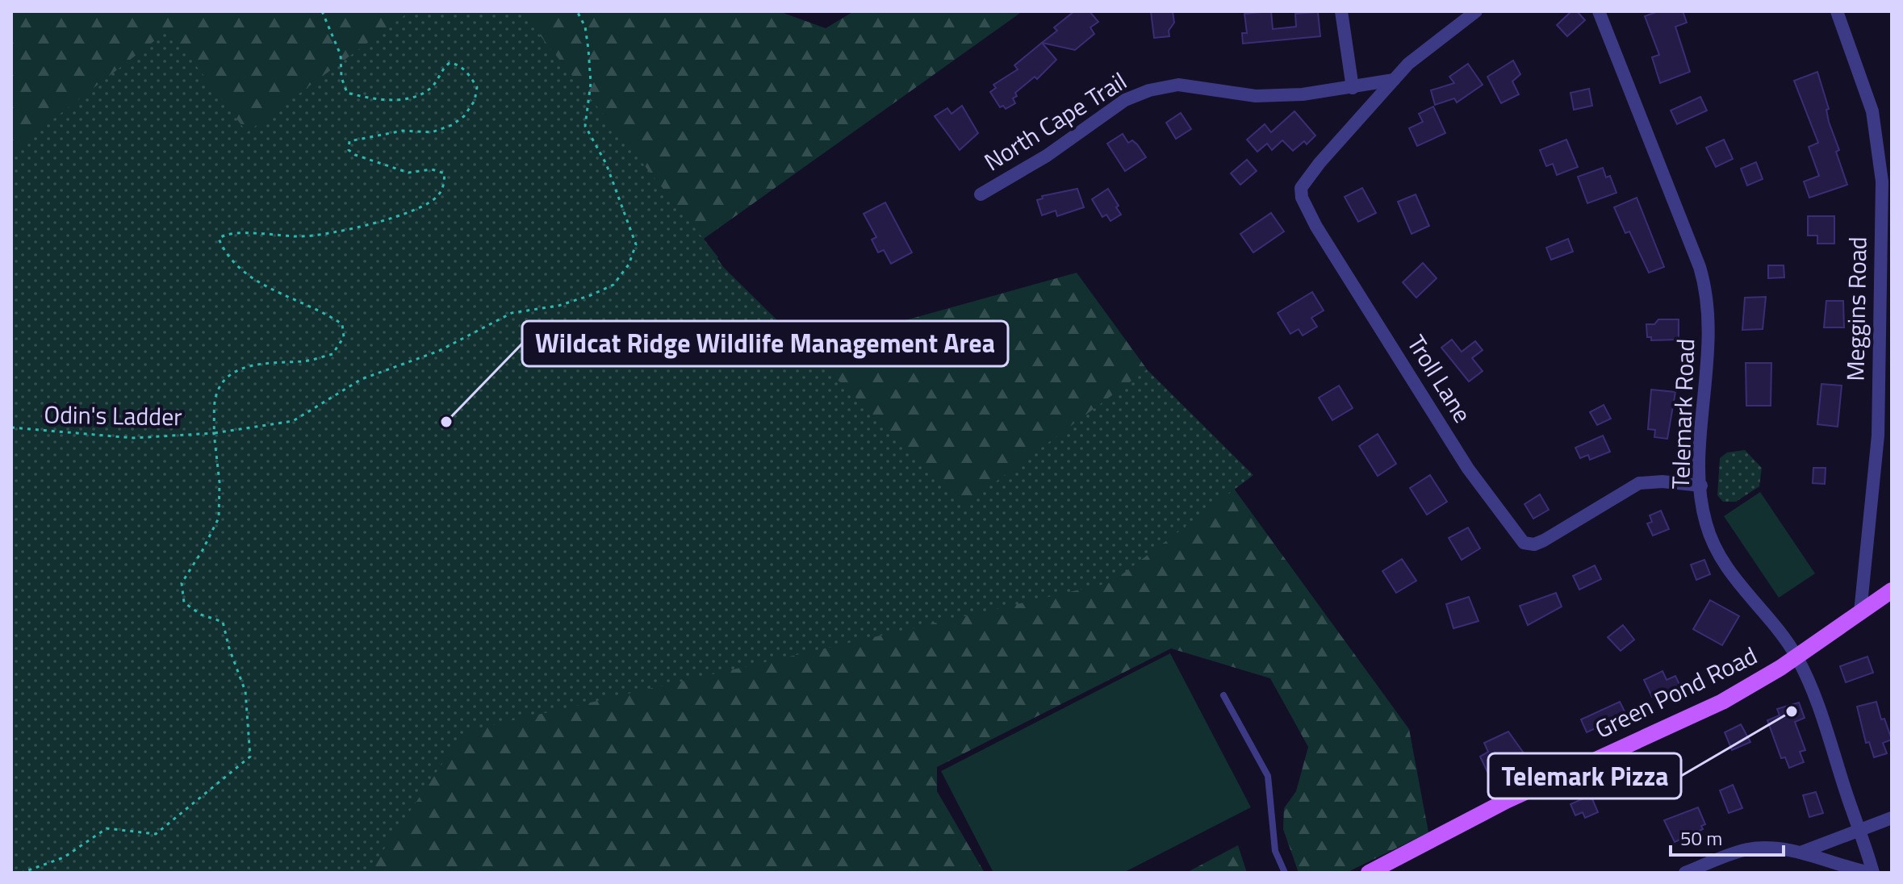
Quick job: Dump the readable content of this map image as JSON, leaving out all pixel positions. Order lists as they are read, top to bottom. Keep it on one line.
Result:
{"streets":{"main road":["Green Pond Road"],"street":["North Cape Trail","Meggins Road","Troll Lane","Telemark Road"],"path":["Odin's Ladder"]},"crossings":[["North Cape Trail","Troll Lane"],["Meggins Road","Green Pond Road"],["Troll Lane","Telemark Road"],["Telemark Road","Green Pond Road"]],"places":["Wildcat Ridge Wildlife Management Area","Telemark Pizza"],"scale_bar":"50 m"}
